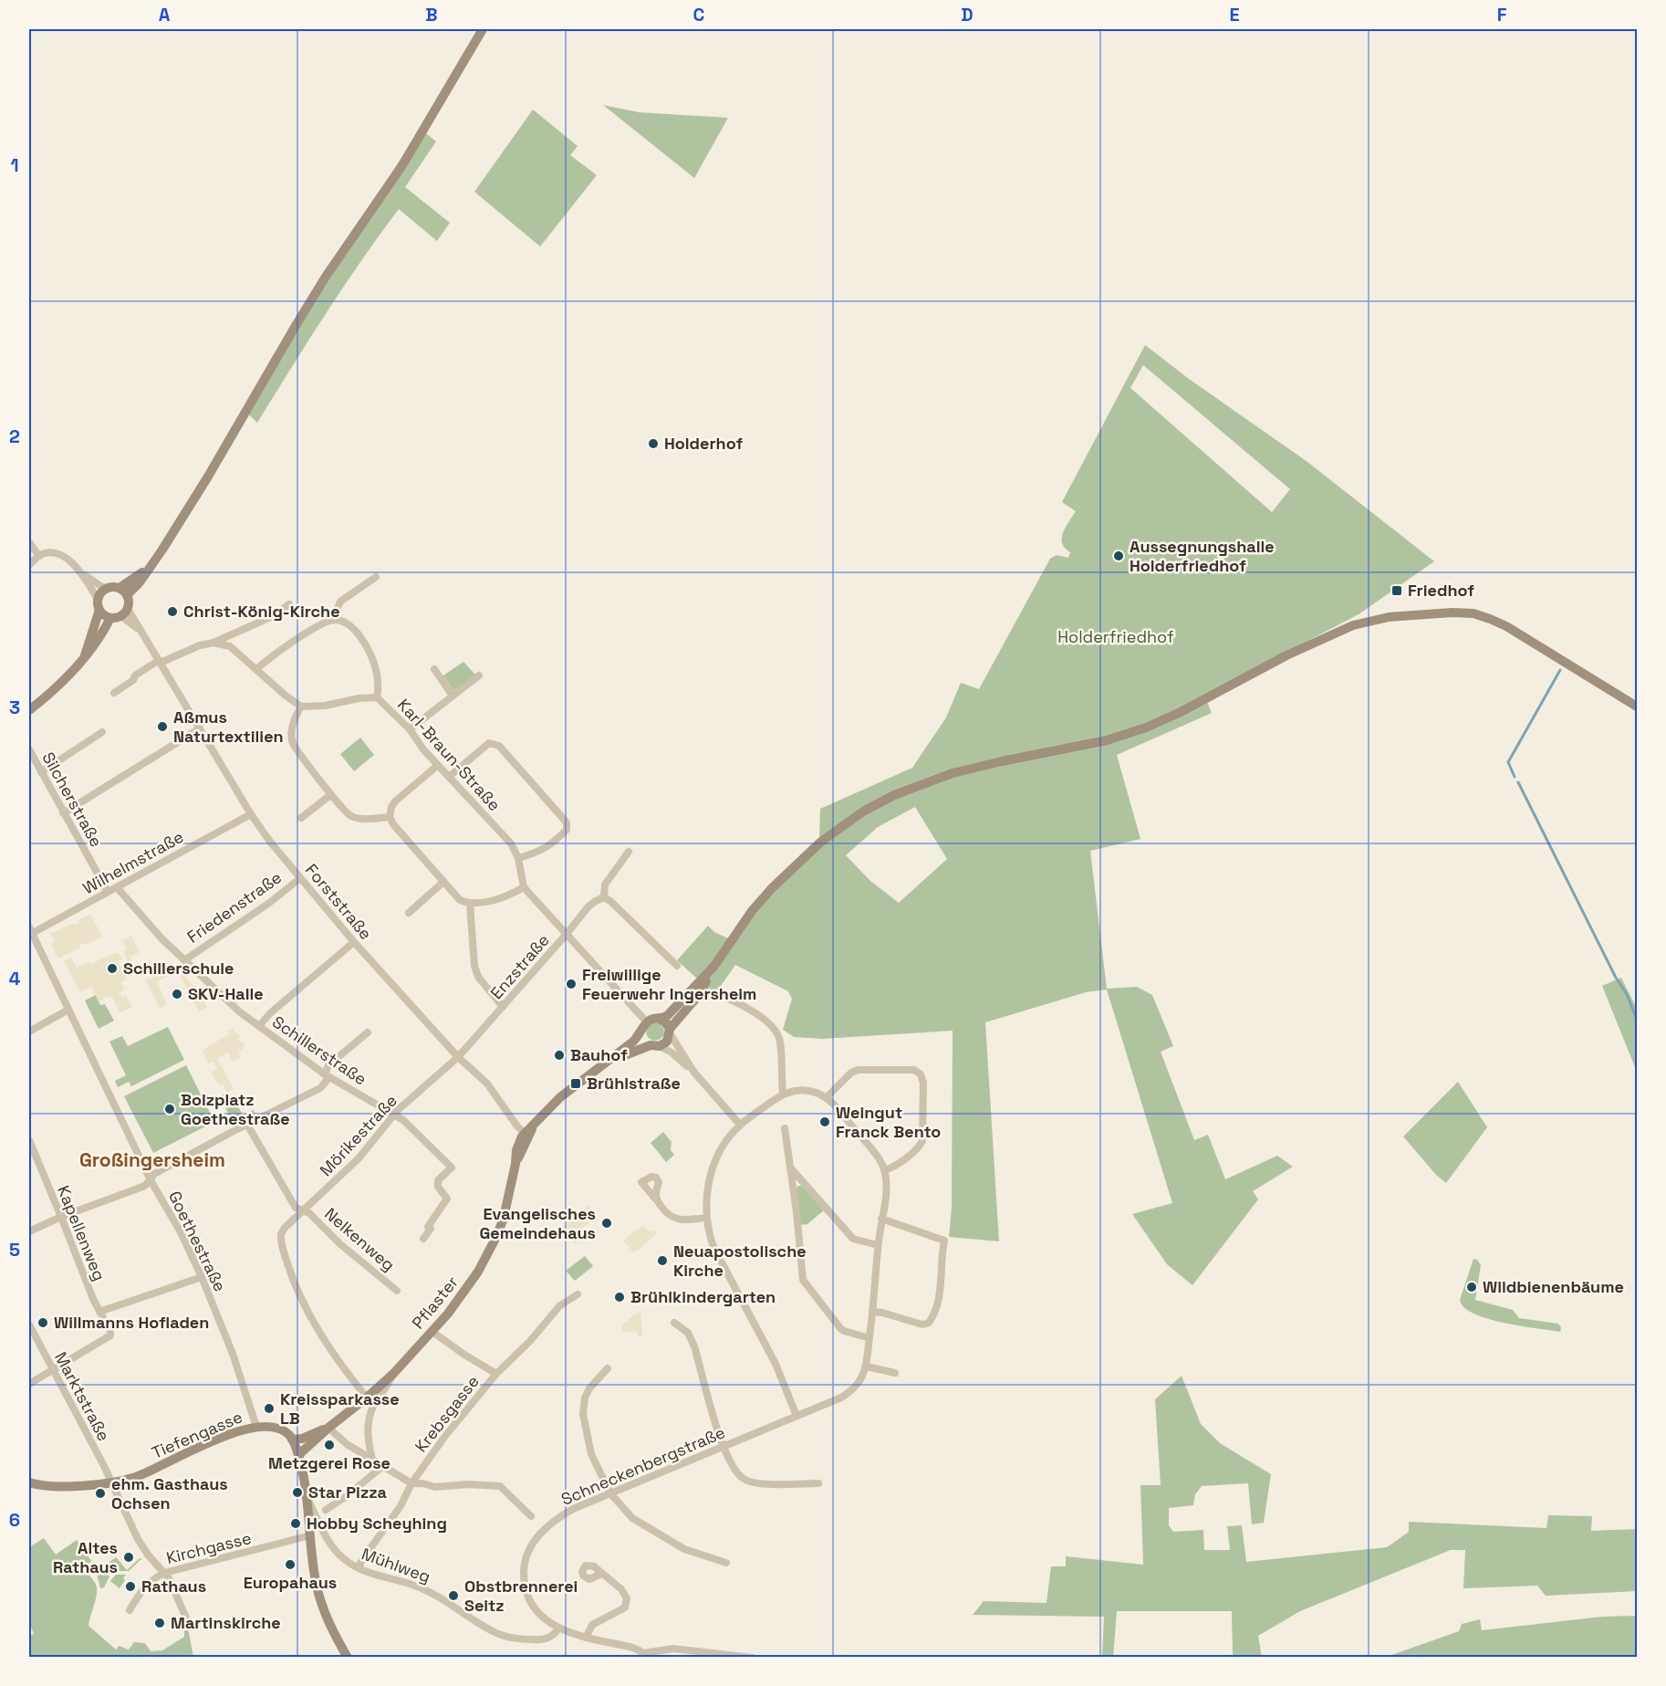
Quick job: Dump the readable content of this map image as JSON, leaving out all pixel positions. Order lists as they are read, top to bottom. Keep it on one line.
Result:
{"streets":{"street":["Karl-Braun-Straße","Silcherstraße","Wilhelmstraße","Forststraße","Friedenstraße","Enzstraße","Schillerstraße","Mörikestraße","Kapellenweg","Nelkenweg","Goethestraße","Pflaster","Marktstraße","Krebsgasse","Tiefengasse","Schneckenbergstraße","Kirchgasse","Mühlweg"]},"crossings":[["Silcherstraße","Wilhelmstraße"],["Wilhelmstraße","Forststraße"],["Wilhelmstraße","Schillerstraße"],["Wilhelmstraße","Goethestraße"],["Forststraße","Friedenstraße"],["Forststraße","Enzstraße"],["Forststraße","Mörikestraße"],["Forststraße","Pflaster"],["Friedenstraße","Schillerstraße"],["Enzstraße","Mörikestraße"],["Schillerstraße","Mörikestraße"],["Mörikestraße","Nelkenweg"],["Mörikestraße","Pflaster"],["Kapellenweg","Marktstraße"],["Goethestraße","Tiefengasse"],["Pflaster","Tiefengasse"],["Marktstraße","Tiefengasse"],["Marktstraße","Kirchgasse"],["Krebsgasse","Mühlweg"],["Schneckenbergstraße","Mühlweg"]],"districts":["Großingersheim"],"parks":["Holderfriedhof"],"places":{"other":["Holderhof","Aussegnungshalle Holderfriedhof","Christ-König-Kirche","Aßmus Naturtextilien","Schillerschule","Freiwillige Feuerwehr Ingersheim","SKV-Halle","Bauhof","Bolzplatz Goethestraße","Weingut Franck Bento","Evangelisches Gemeindehaus","Neuapostolische Kirche","Wildbienenbäume","Brühlkindergarten","Willmanns Hofladen","Kreissparkasse LB","Metzgerei Rose","Star Pizza","ehm. Gasthaus Ochsen","Hobby Scheyhing","Altes Rathaus","Europahaus","Rathaus","Obstbrennerei Seitz","Martinskirche"],"transit":["Friedhof","Brühlstraße"]},"grid":{"columns":["A","B","C","D","E","F"],"rows":["1","2","3","4","5","6"]}}
